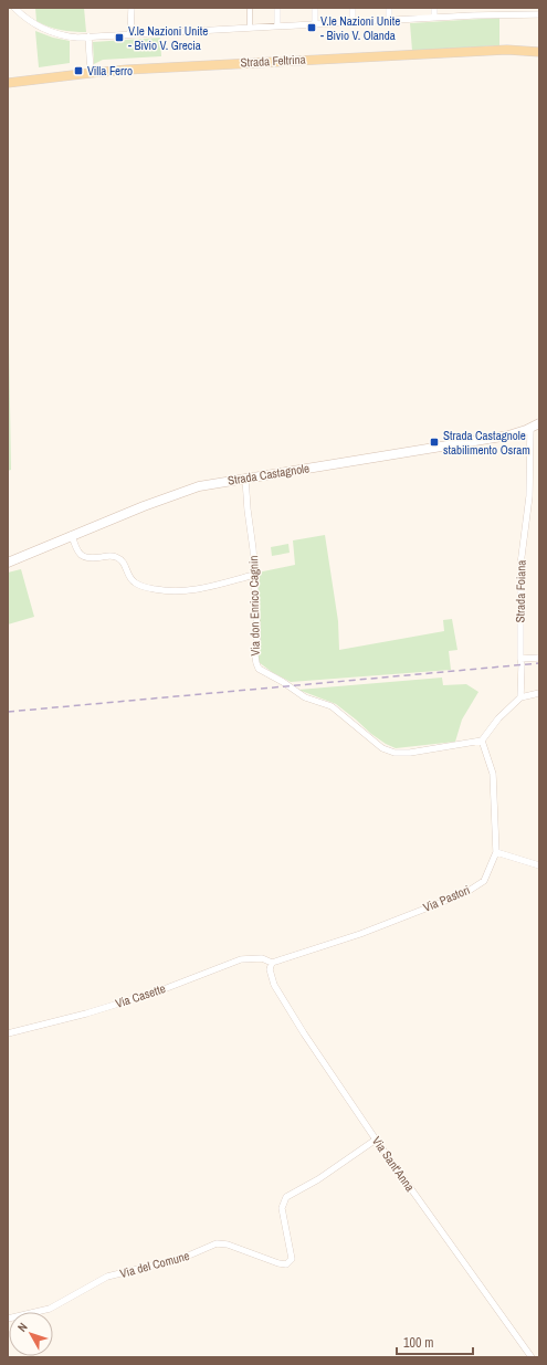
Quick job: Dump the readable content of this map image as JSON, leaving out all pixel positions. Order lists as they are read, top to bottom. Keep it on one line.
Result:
{"streets":{"main road":["Strada Feltrina","Strada Castagnole"],"street":["Strada Foiana","Via don Enrico Cagnin","Via Pastori","Via Casette","Via Sant'Anna","Via del Comune"]},"crossings":[["Strada Castagnole","Strada Foiana"],["Strada Castagnole","Via don Enrico Cagnin"],["Via don Enrico Cagnin","Via Pastori"],["Via Pastori","Via Casette"],["Via Pastori","Via Sant'Anna"],["Via Casette","Via Sant'Anna"],["Via Sant'Anna","Via del Comune"]],"places":{"transit":["V.le Nazioni Unite - Bivio V. Olanda","V.le Nazioni Unite - Bivio V. Grecia","Villa Ferro","Strada Castagnole stabilimento Osram"]},"scale_bar":"100 m","north":"top left"}
